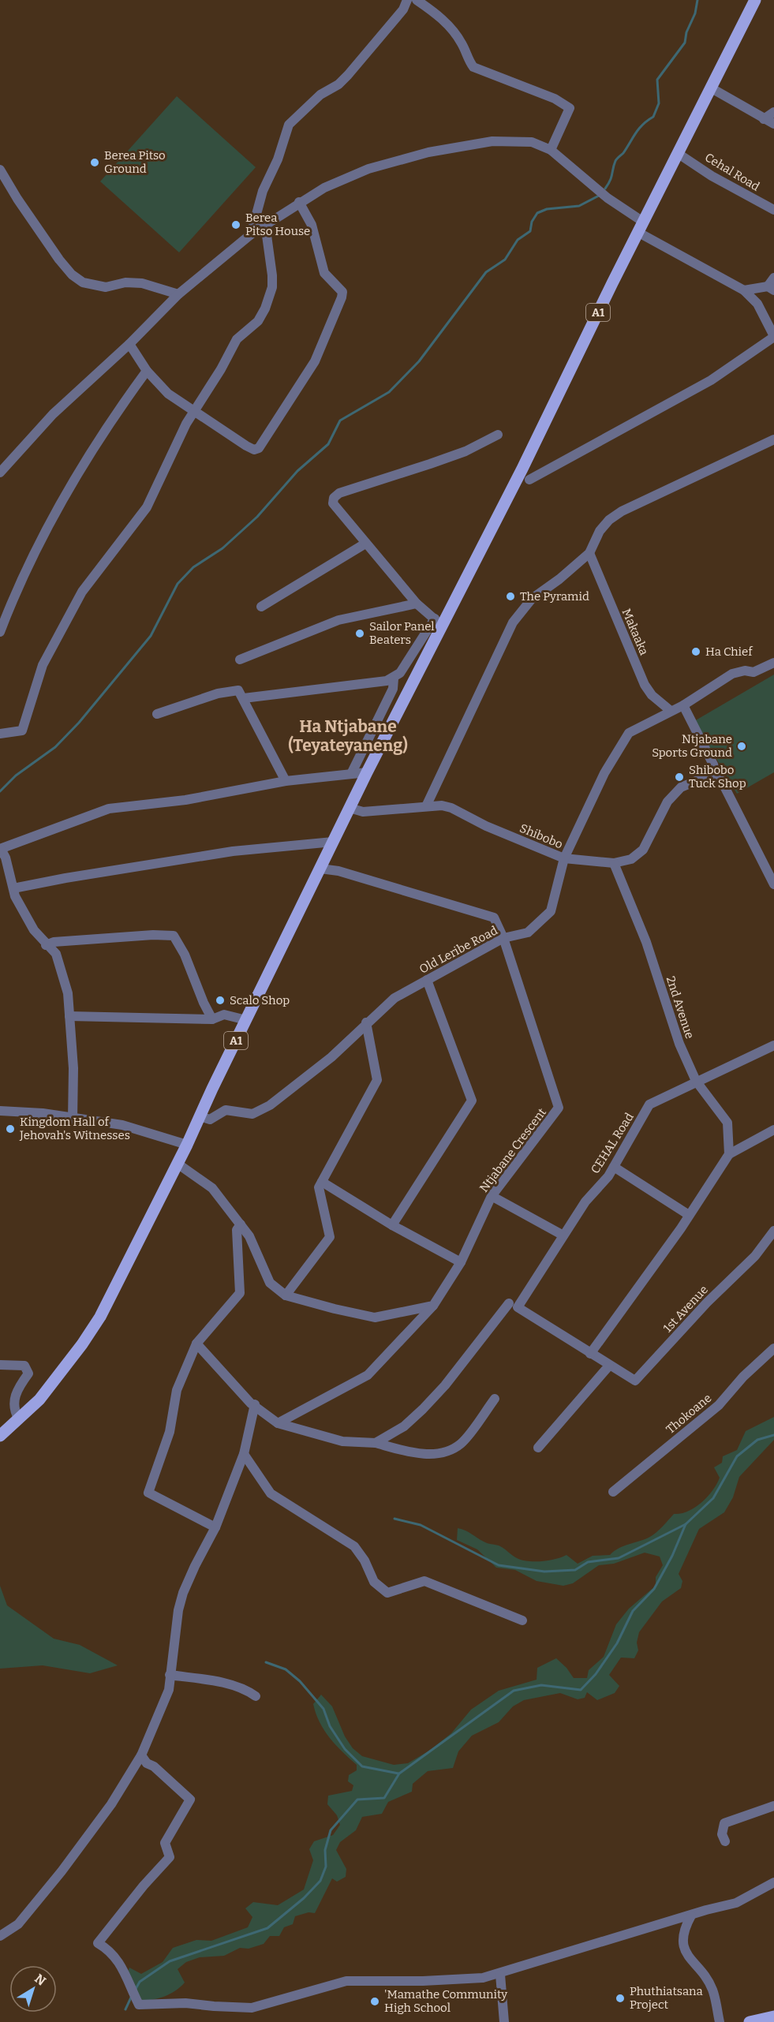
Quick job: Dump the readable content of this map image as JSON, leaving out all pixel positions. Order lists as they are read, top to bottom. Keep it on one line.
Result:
{"streets":{"main road":["A1"],"street":["Cehal Road","Makaaka","Shibobo","Old Leribe Road","2nd Avenue","CEHAL Road","Ntjabane Crescent","1st Avenue","Thokoane"]},"crossings":[["Cehal Road","A1"],["A1","Shibobo"],["A1","Old Leribe Road"],["A1","Ntjabane Crescent"],["Makaaka","Old Leribe Road"],["Shibobo","Old Leribe Road"],["Shibobo","2nd Avenue"],["Old Leribe Road","Ntjabane Crescent"],["2nd Avenue","CEHAL Road"],["CEHAL Road","1st Avenue"]],"districts":["Ha Ntjabane (Teyateyaneng)"],"places":["Berea Pitso Ground","Berea Pitso House","The Pyramid","Sailor Panel Beaters","Ha Chief","Ntjabane Sports Ground","Shibobo Tuck Shop","Scalo Shop","Kingdom Hall of Jehovah's Witnesses","Phuthiatsana Project","'Mamathe Community High School"],"north":"top right"}
